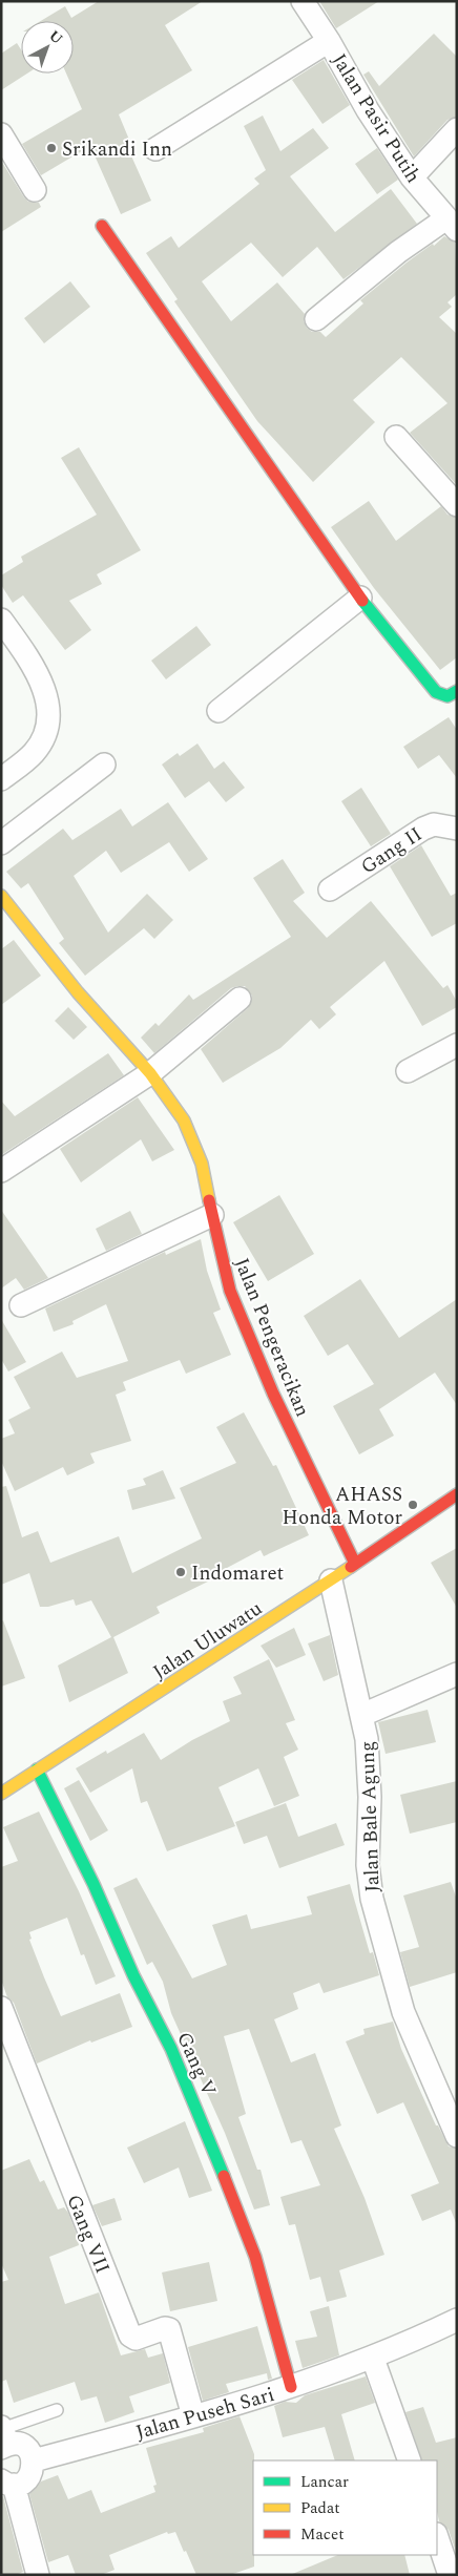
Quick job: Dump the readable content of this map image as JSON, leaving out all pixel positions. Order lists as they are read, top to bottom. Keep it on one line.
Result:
{"streets":{"street":["Jalan Pasir Putih","Gang II","Jalan Pengeracikan","Jalan Uluwatu","Jalan Bale Agung","Gang V","Gang VII","Jalan Puseh Sari"]},"crossings":[["Jalan Pengeracikan","Jalan Uluwatu"],["Jalan Uluwatu","Jalan Bale Agung"],["Jalan Uluwatu","Gang V"],["Gang V","Jalan Puseh Sari"],["Gang VII","Jalan Puseh Sari"]],"places":["Srikandi Inn","AHASS Honda Motor","Indomaret"],"legend":["Lancar","Padat","Macet"],"north":"top right"}
